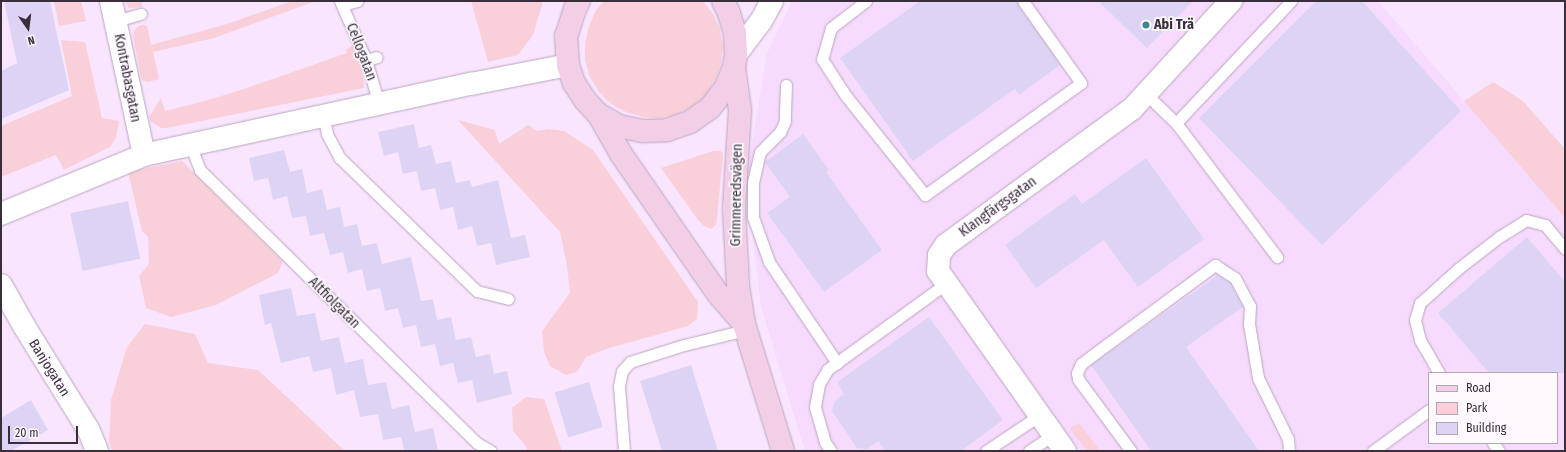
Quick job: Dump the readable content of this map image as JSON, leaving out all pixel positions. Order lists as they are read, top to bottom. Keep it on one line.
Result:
{"streets":{"street":["Kontrabasgatan","Grimmeredsvägen","Klangfärgsgatan","Banjogatan"],"lane":["Cellogatan","Altfiolgatan"]},"places":["Abi Trä"],"legend":["Road","Park","Building"],"scale_bar":"20 m","north":"bottom"}
